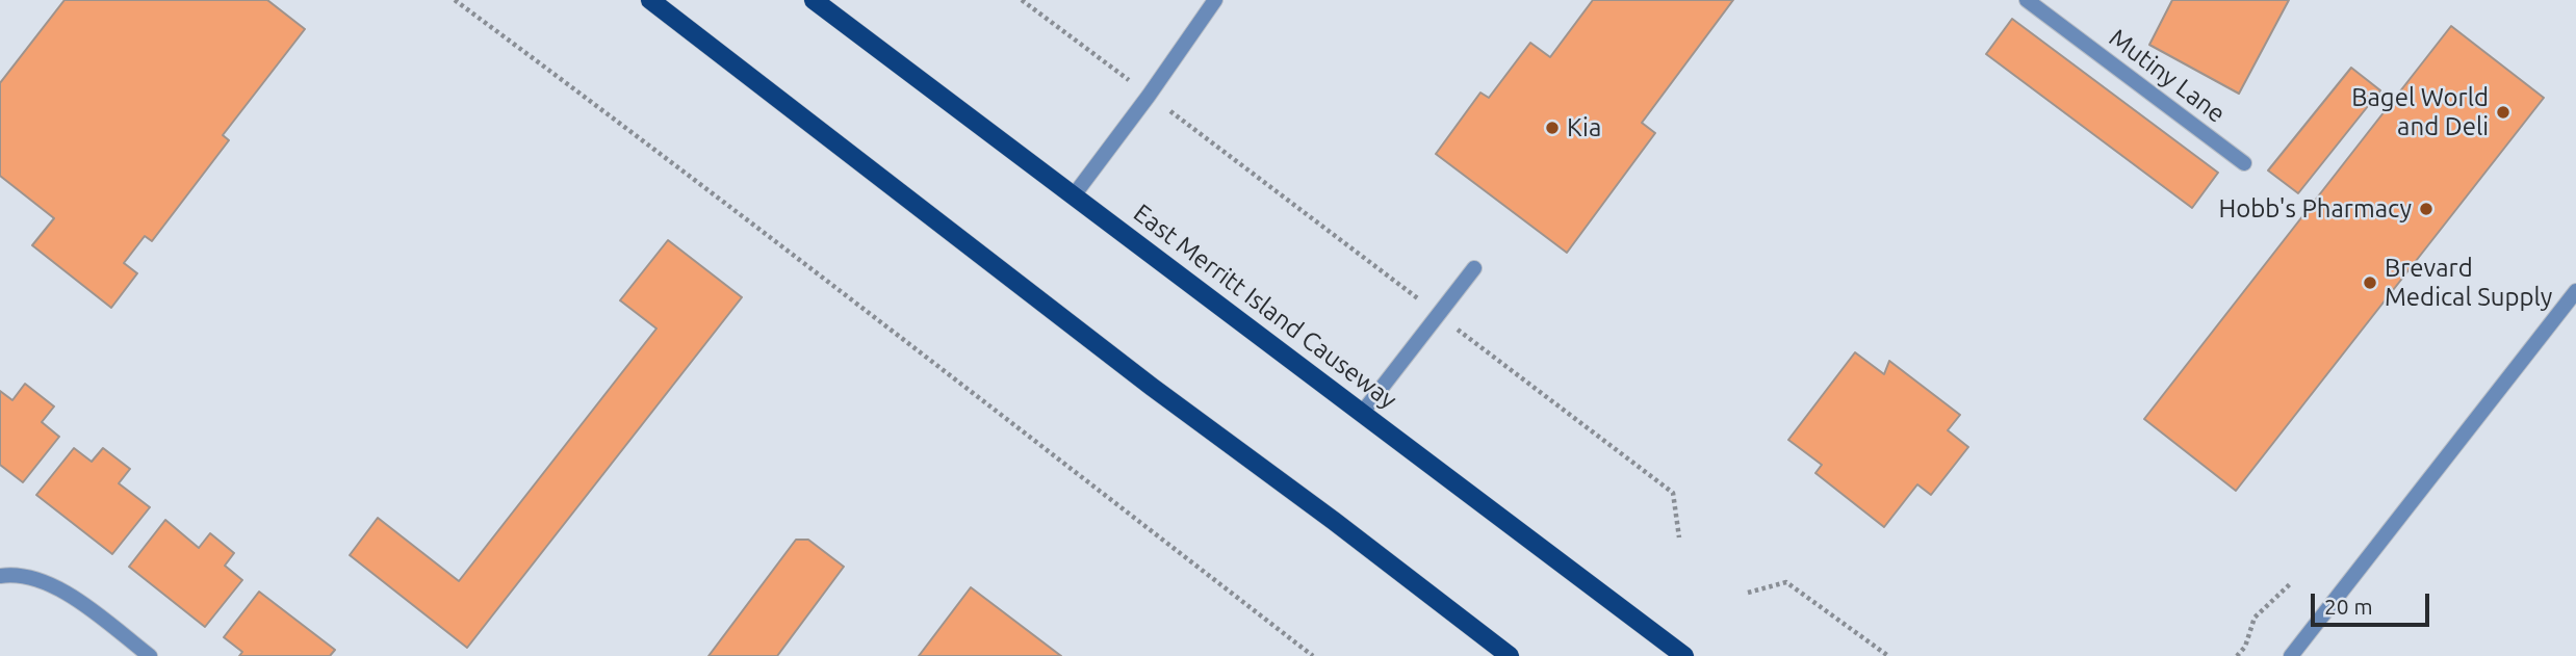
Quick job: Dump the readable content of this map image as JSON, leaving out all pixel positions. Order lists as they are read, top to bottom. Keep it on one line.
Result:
{"streets":{"main road":["East Merritt Island Causeway"],"street":["Mutiny Lane"]},"places":["Bagel World and Deli","Kia","Hobb's Pharmacy","Brevard Medical Supply"],"scale_bar":"20 m"}
